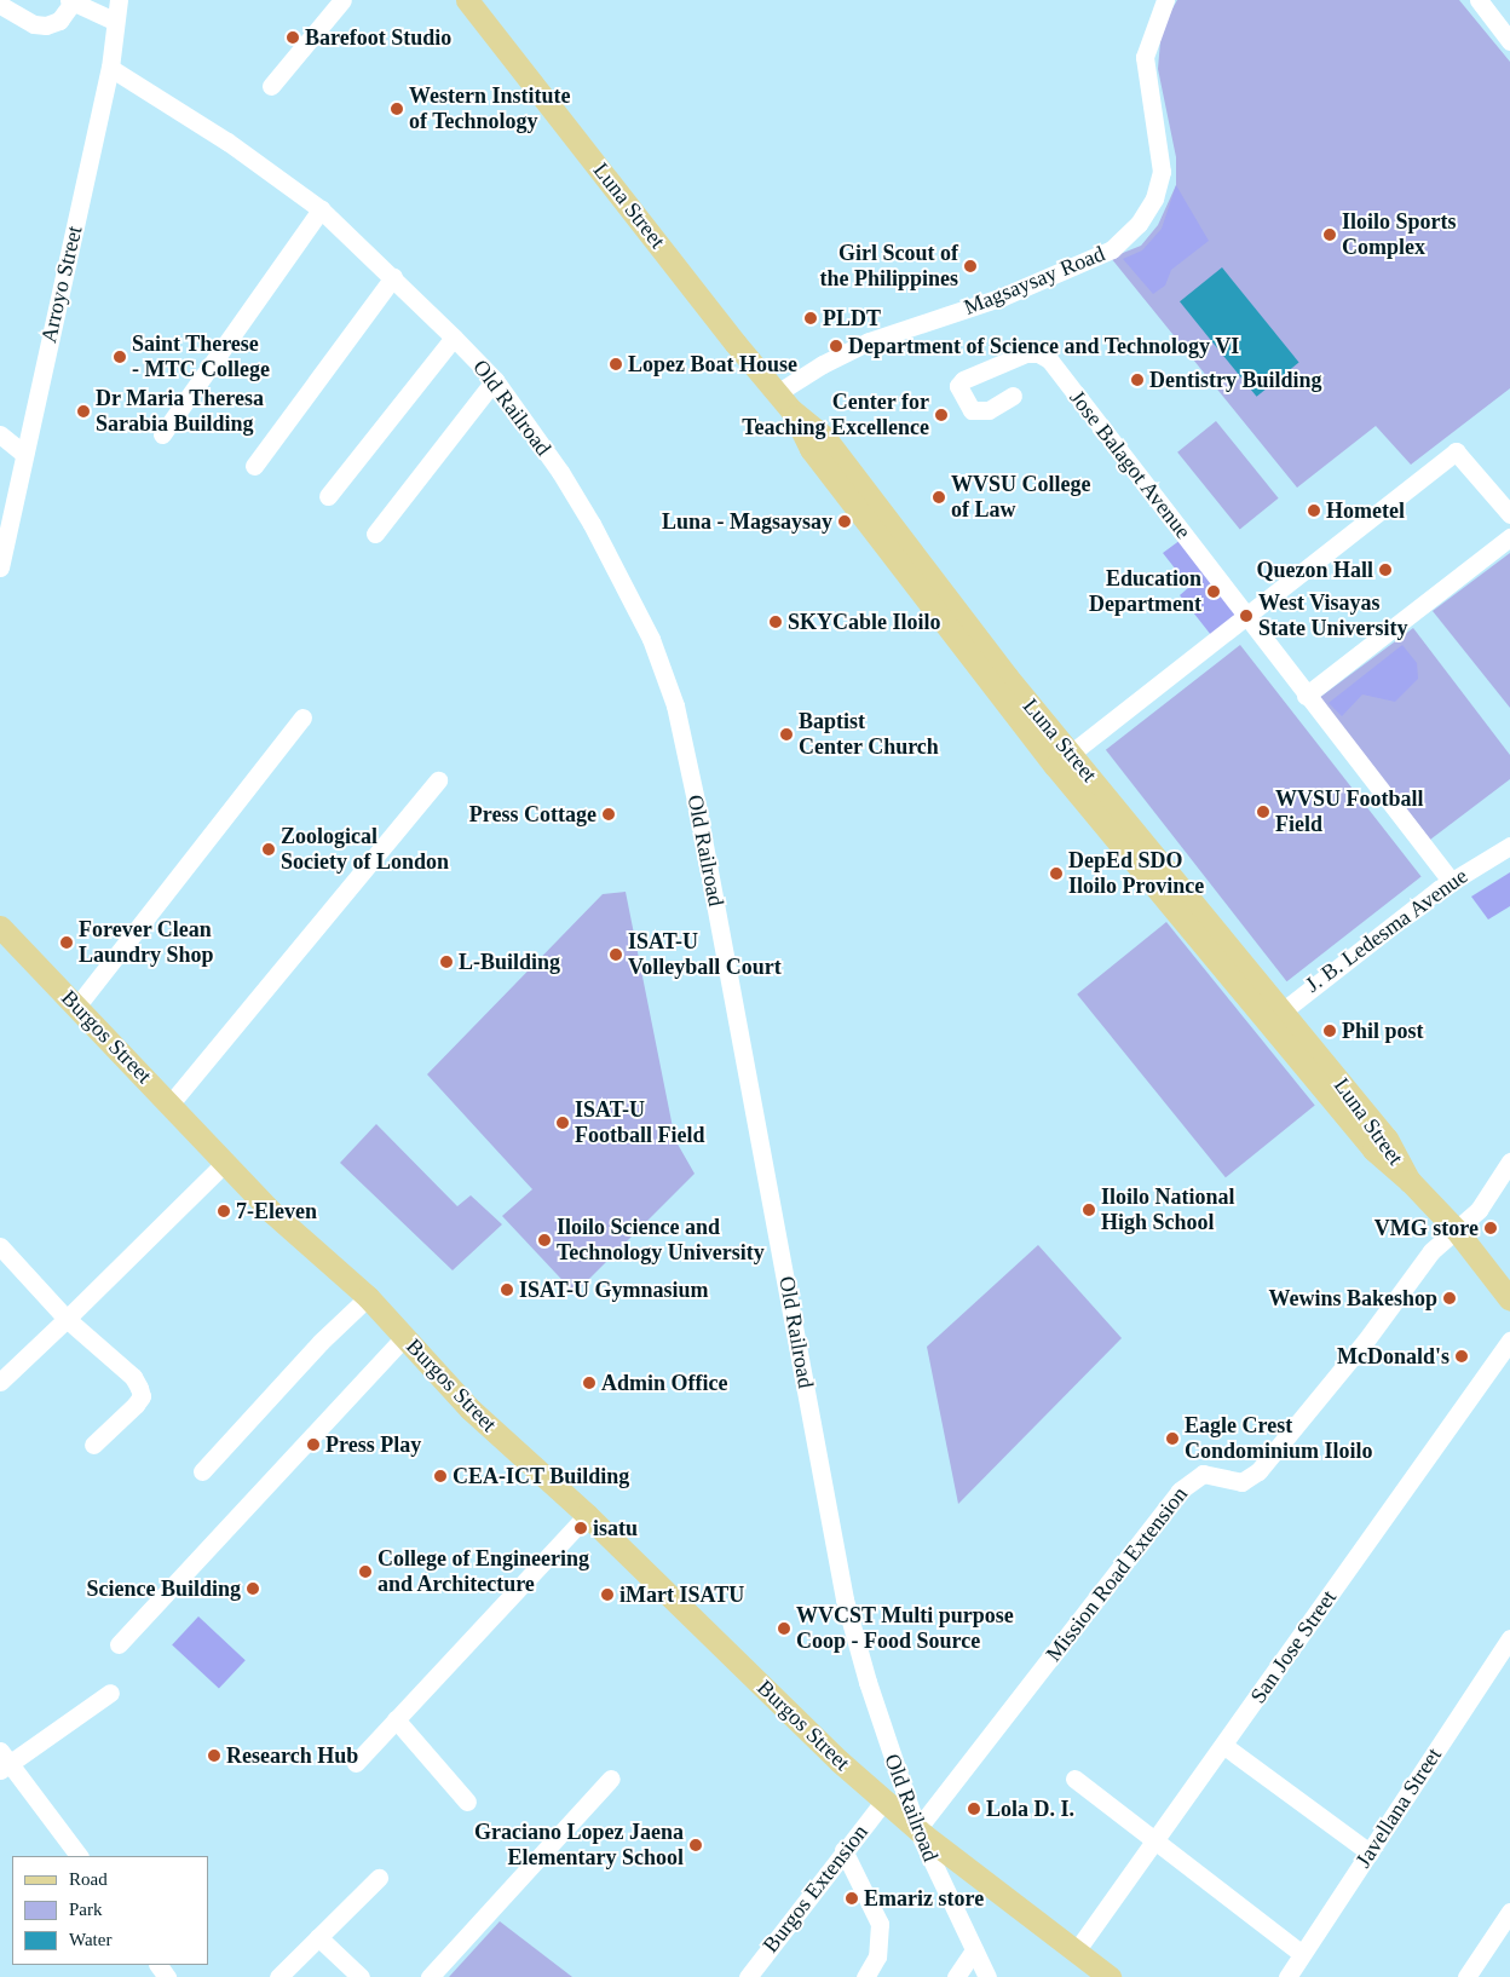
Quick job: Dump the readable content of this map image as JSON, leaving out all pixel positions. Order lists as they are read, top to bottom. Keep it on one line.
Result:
{"streets":{"main road":["Luna Street","Burgos Street"],"street":["Magsaysay Road","Arroyo Street","Old Railroad","Jose Balagot Avenue","J. B. Ledesma Avenue","Mission Road Extension","San Jose Street","Javellana Street","Burgos Extension"]},"crossings":[["Luna Street","Magsaysay Road"],["Luna Street","J. B. Ledesma Avenue"],["Luna Street","Mission Road Extension"],["Arroyo Street","Old Railroad"],["Old Railroad","Burgos Street"],["Old Railroad","Mission Road Extension"],["Jose Balagot Avenue","J. B. Ledesma Avenue"],["Burgos Street","Mission Road Extension"],["Burgos Street","San Jose Street"],["Burgos Street","Burgos Extension"]],"places":["Barefoot Studio","Western Institute of Technology","Iloilo Sports Complex","Girl Scout of the Philippines","PLDT","Department of Science and Technology VI","Saint Therese - MTC College","Lopez Boat House","Dentistry Building","Dr Maria Theresa Sarabia Building","Center for Teaching Excellence","WVSU College of Law","Hometel","Luna - Magsaysay","Quezon Hall","Education Department","West Visayas State University","SKYCable Iloilo","Baptist Center Church","WVSU Football Field","Press Cottage","Zoological Society of London","DepEd SDO Iloilo Province","Forever Clean Laundry Shop","ISAT-U Volleyball Court","L-Building","Phil post","ISAT-U Football Field","Iloilo National High School","7-Eleven","VMG store","Iloilo Science and Technology University","ISAT-U Gymnasium","Wewins Bakeshop","McDonald's","Admin Office","Eagle Crest Condominium Iloilo","Press Play","CEA-ICT Building","isatu","College of Engineering and Architecture","Science Building","iMart ISATU","WVCST Multi purpose Coop - Food Source","Research Hub","Lola D. I.","Graciano Lopez Jaena Elementary School","Emariz store"],"legend":["Road","Park","Water"]}
